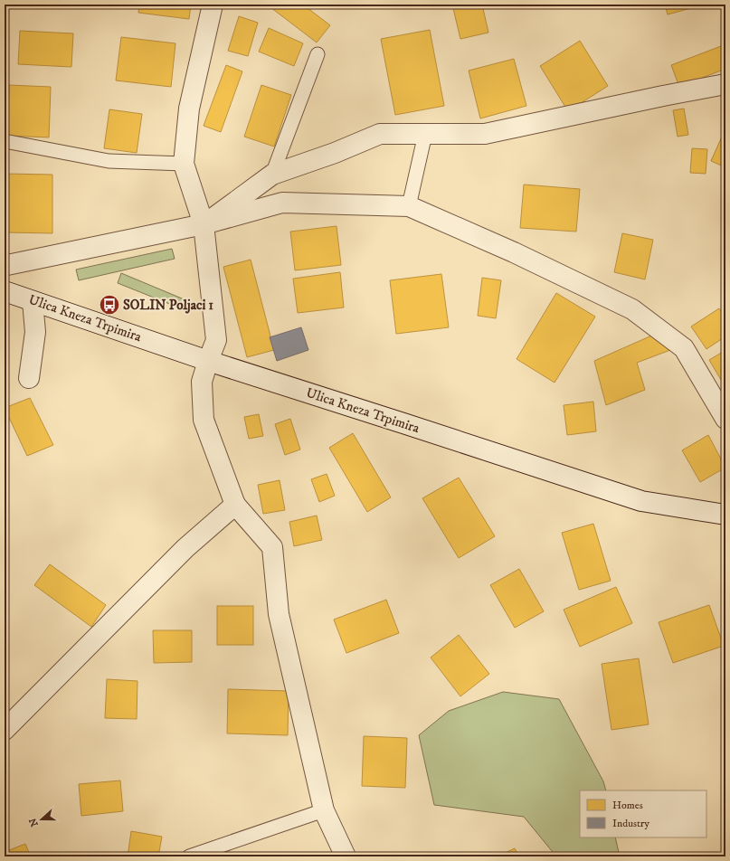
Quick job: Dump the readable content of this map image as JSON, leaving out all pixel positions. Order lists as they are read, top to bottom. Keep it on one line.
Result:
{"streets":{"street":["Ulica Kneza Trpimira"]},"places":{"bus stop":["SOLIN Poljaci 1"]},"legend":["Homes","Industry"],"north":"left"}
